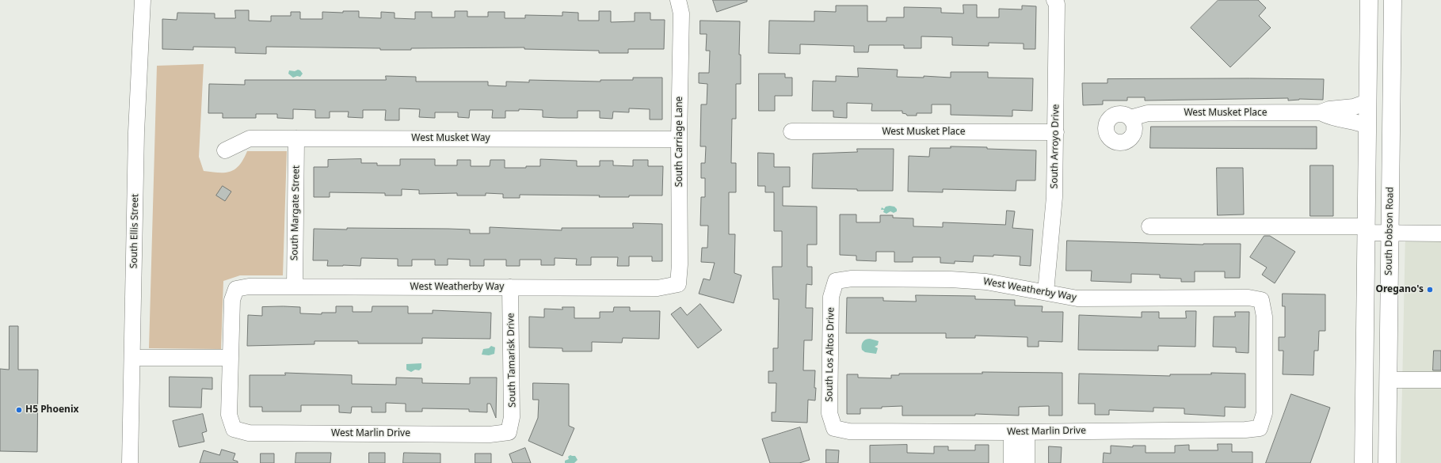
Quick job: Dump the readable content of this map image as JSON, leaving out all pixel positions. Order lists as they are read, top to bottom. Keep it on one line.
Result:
{"streets":{"main road":["South Dobson Road"],"street":["West Musket Place","West Musket Way","South Carriage Lane","South Arroyo Drive","South Margate Street","South Ellis Street","West Weatherby Way","South Los Altos Drive","South Tamarisk Drive","West Marlin Drive"]},"crossings":[["West Musket Place","South Arroyo Drive"],["West Musket Way","South Carriage Lane"],["West Musket Way","South Margate Street"],["South Carriage Lane","West Weatherby Way"],["South Arroyo Drive","West Weatherby Way"],["South Margate Street","West Weatherby Way"],["West Weatherby Way","South Los Altos Drive"],["West Weatherby Way","South Tamarisk Drive"],["West Weatherby Way","West Marlin Drive"],["South Los Altos Drive","West Marlin Drive"],["South Tamarisk Drive","West Marlin Drive"]],"places":["Oregano's","H5 Phoenix"]}
